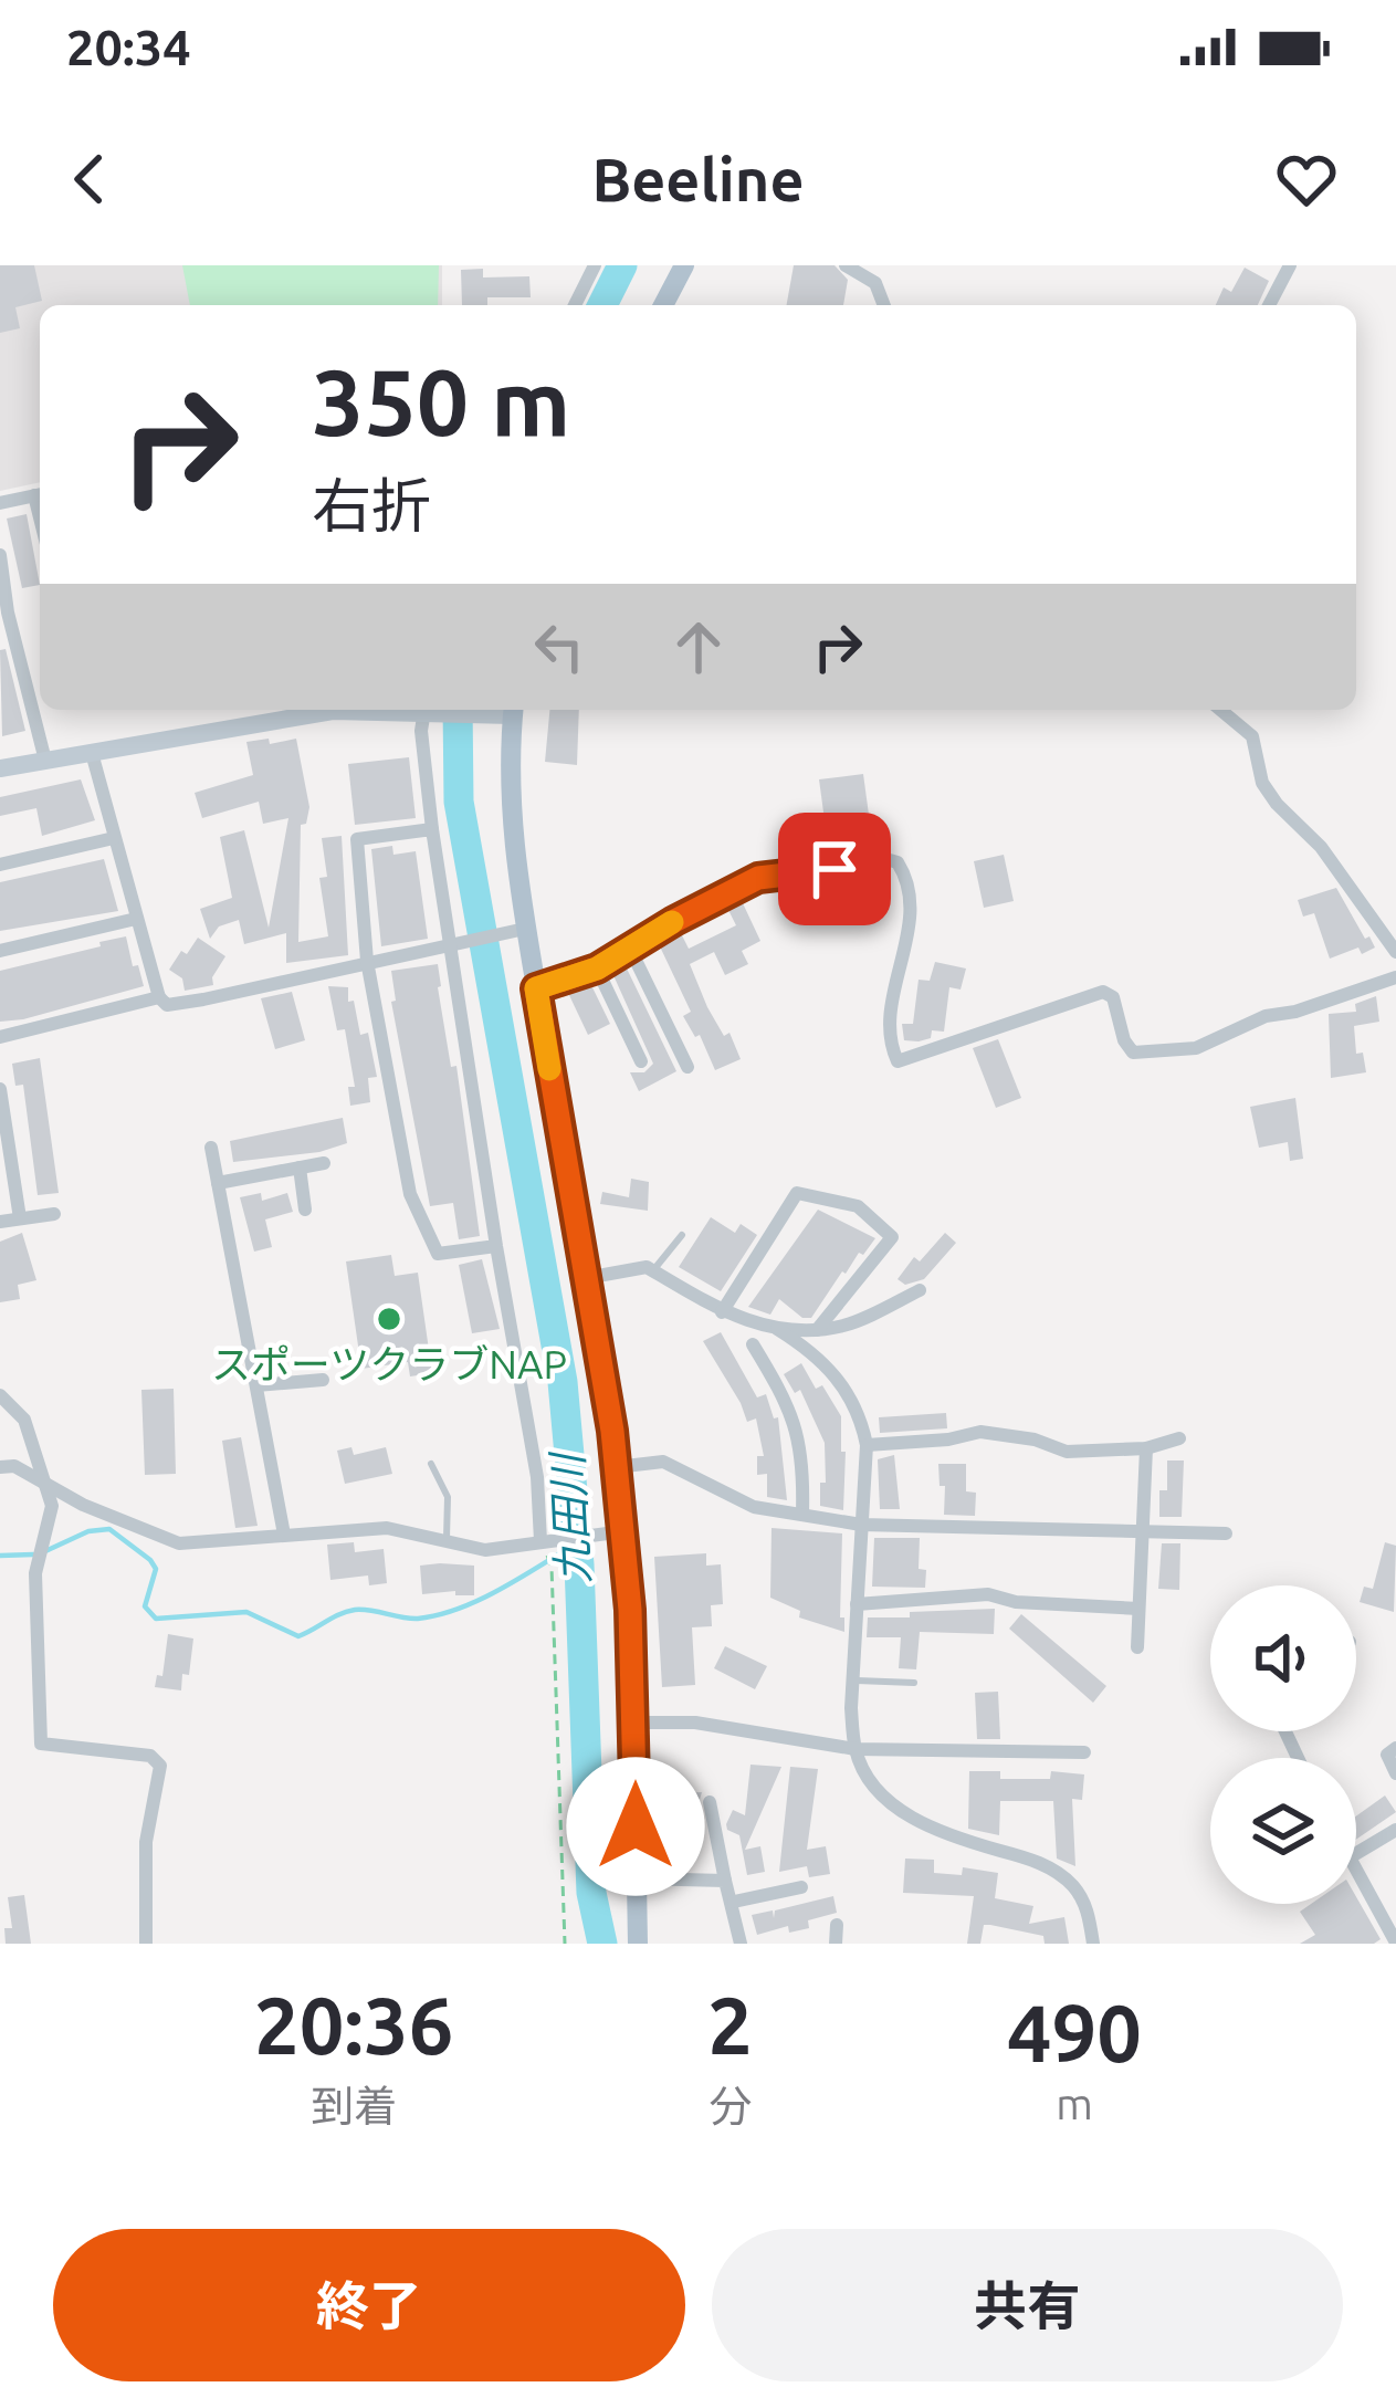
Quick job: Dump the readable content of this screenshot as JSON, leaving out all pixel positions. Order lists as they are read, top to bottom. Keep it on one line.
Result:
{"water":["九田川"],"places":["スポーツクラブNAP"],"page":{"status":"20:34","header":"Beeline","turn":["350 m","右折"],"eta":["20:36","到着","2","分","490","m"],"buttons":["終了","共有"]}}
